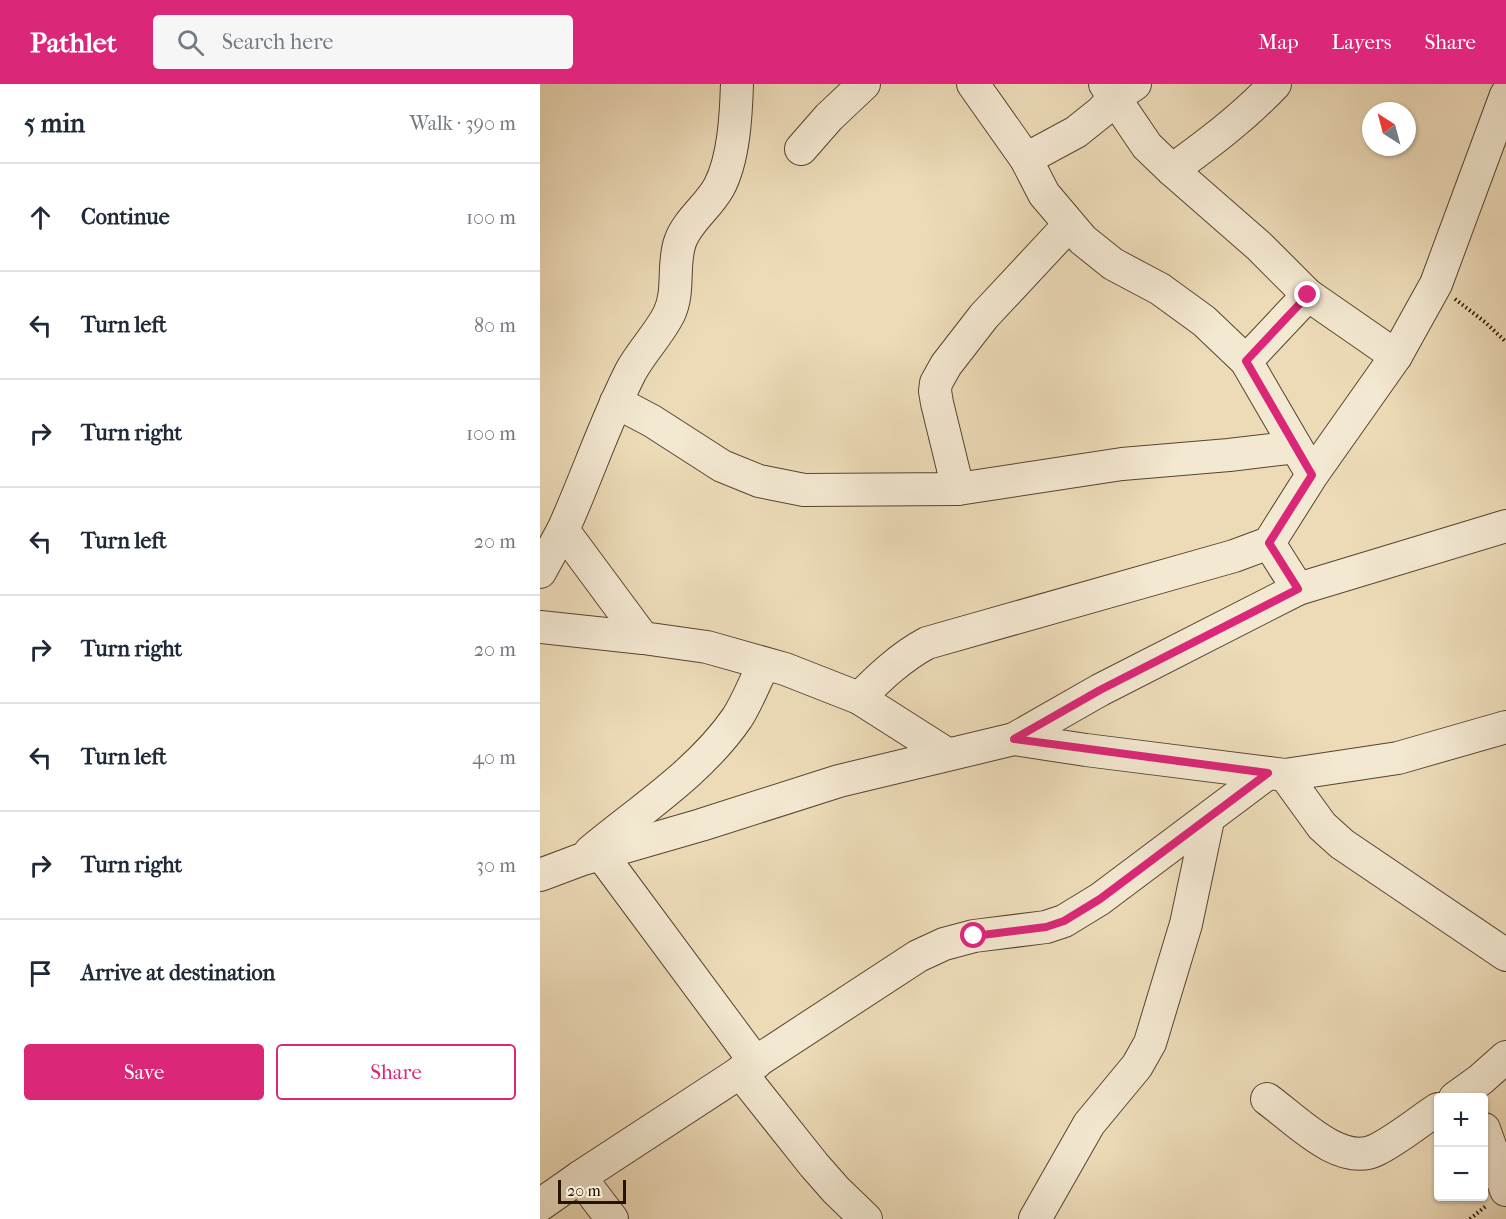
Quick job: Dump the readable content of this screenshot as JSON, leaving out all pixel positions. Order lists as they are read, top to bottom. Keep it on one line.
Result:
{"scale_bar":"20 m","north":"top left","page":{"header":"Pathlet","search":"Search here","nav":["Map","Layers","Share"],"heading":["5 min","Walk · 390 m"],"list":[["Continue","100 m"],["Turn left","80 m"],["Turn right","100 m"],["Turn left","20 m"],["Turn right","20 m"],["Turn left","40 m"],["Turn right","30 m"],"Arrive at destination"],"buttons":["Save","Share"],"map_buttons":["+","−"],"scale":"20 m"}}
